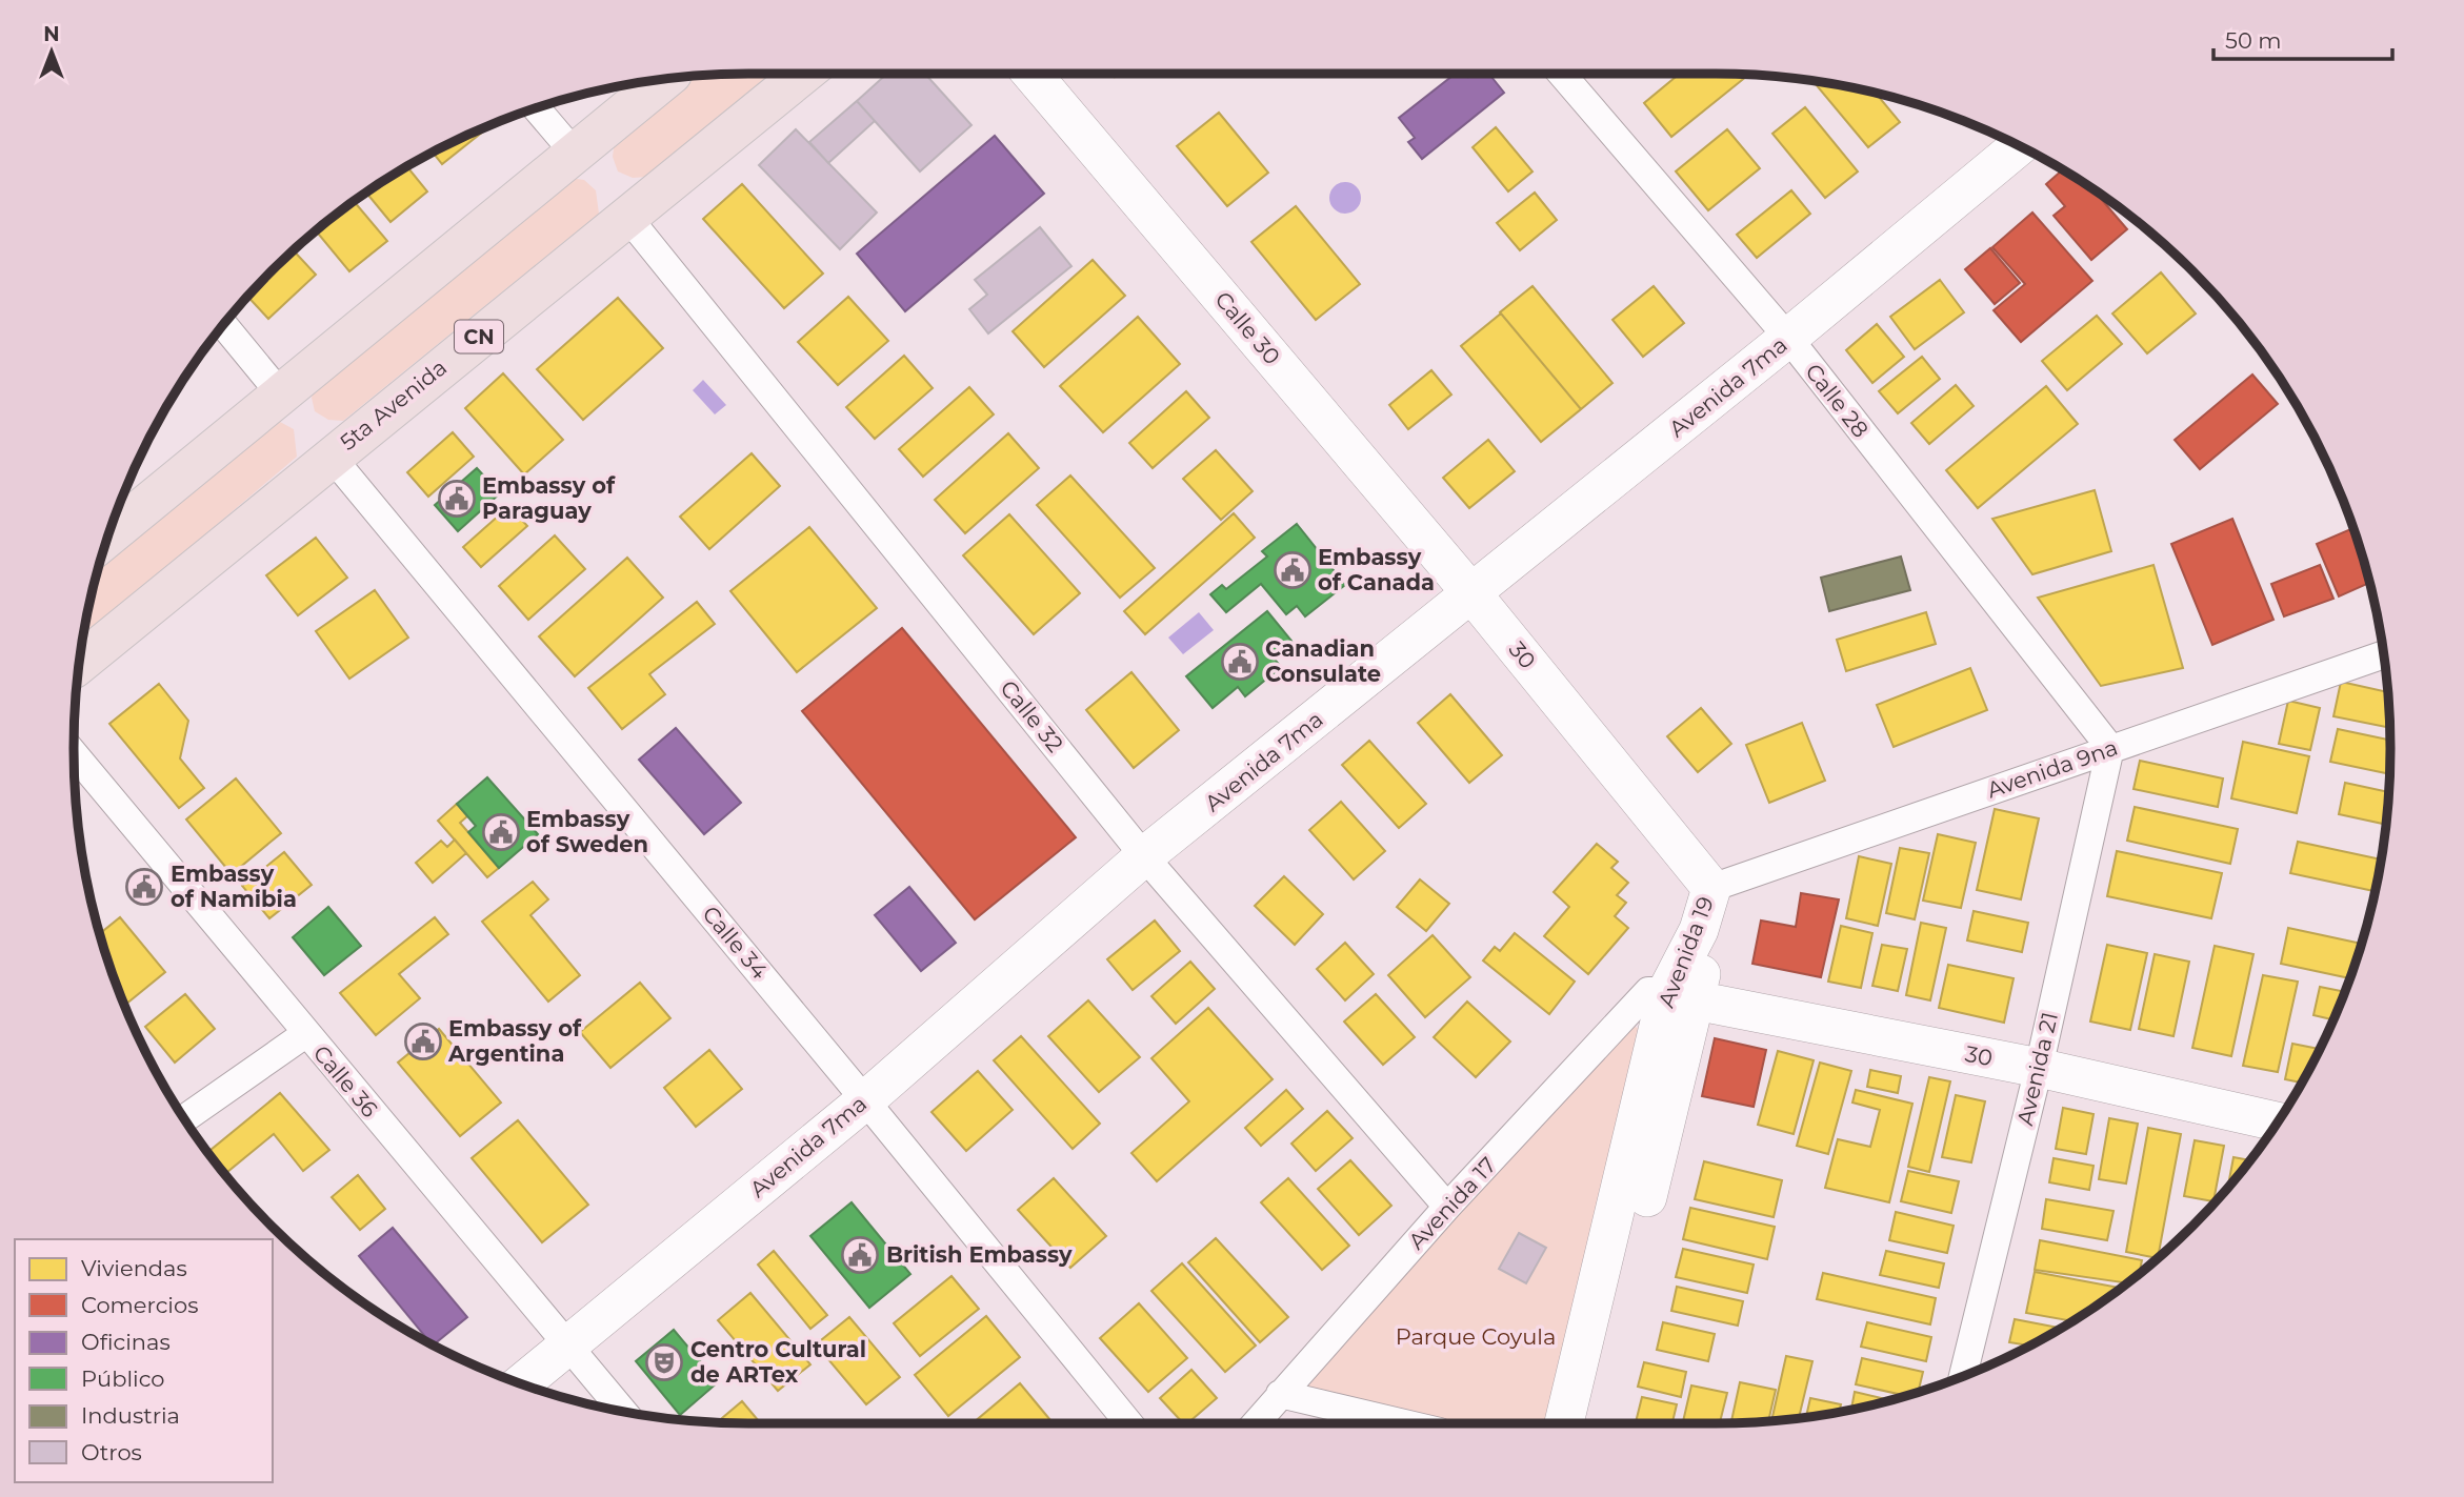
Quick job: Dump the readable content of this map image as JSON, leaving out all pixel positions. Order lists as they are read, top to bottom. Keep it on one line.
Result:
{"streets":{"highway":["CN","5ta Avenida"],"main road":["Calle 30","Avenida 7ma","30","Avenida 19"],"street":["Calle 28","Calle 32","Avenida 9na","Calle 34","Avenida 21","Calle 36","Avenida 17"]},"crossings":[["Calle 30","Avenida 7ma"],["Calle 30","30"],["Avenida 7ma","Calle 28"],["Avenida 7ma","30"],["Avenida 7ma","Calle 32"],["Avenida 7ma","Calle 34"],["Avenida 7ma","Calle 36"],["Calle 28","Avenida 9na"],["Calle 28","Avenida 21"],["5ta Avenida","Calle 32"],["5ta Avenida","Calle 34"],["30","Avenida 9na"],["30","Avenida 19"],["30","Avenida 21"],["30","Avenida 17"],["Calle 32","Avenida 17"],["Avenida 9na","Avenida 19"],["Avenida 9na","Avenida 21"],["Avenida 19","Avenida 17"]],"parks":["Parque Coyula"],"places":{"public building":["Embassy of Paraguay","Embassy of Canada","Canadian Consulate","Embassy of Sweden","Embassy of Namibia","Embassy of Argentina","British Embassy"],"theatre":["Centro Cultural de ARTex"]},"legend":["Viviendas","Comercios","Oficinas","Público","Industria","Otros"],"scale_bar":"50 m","north":"top"}
